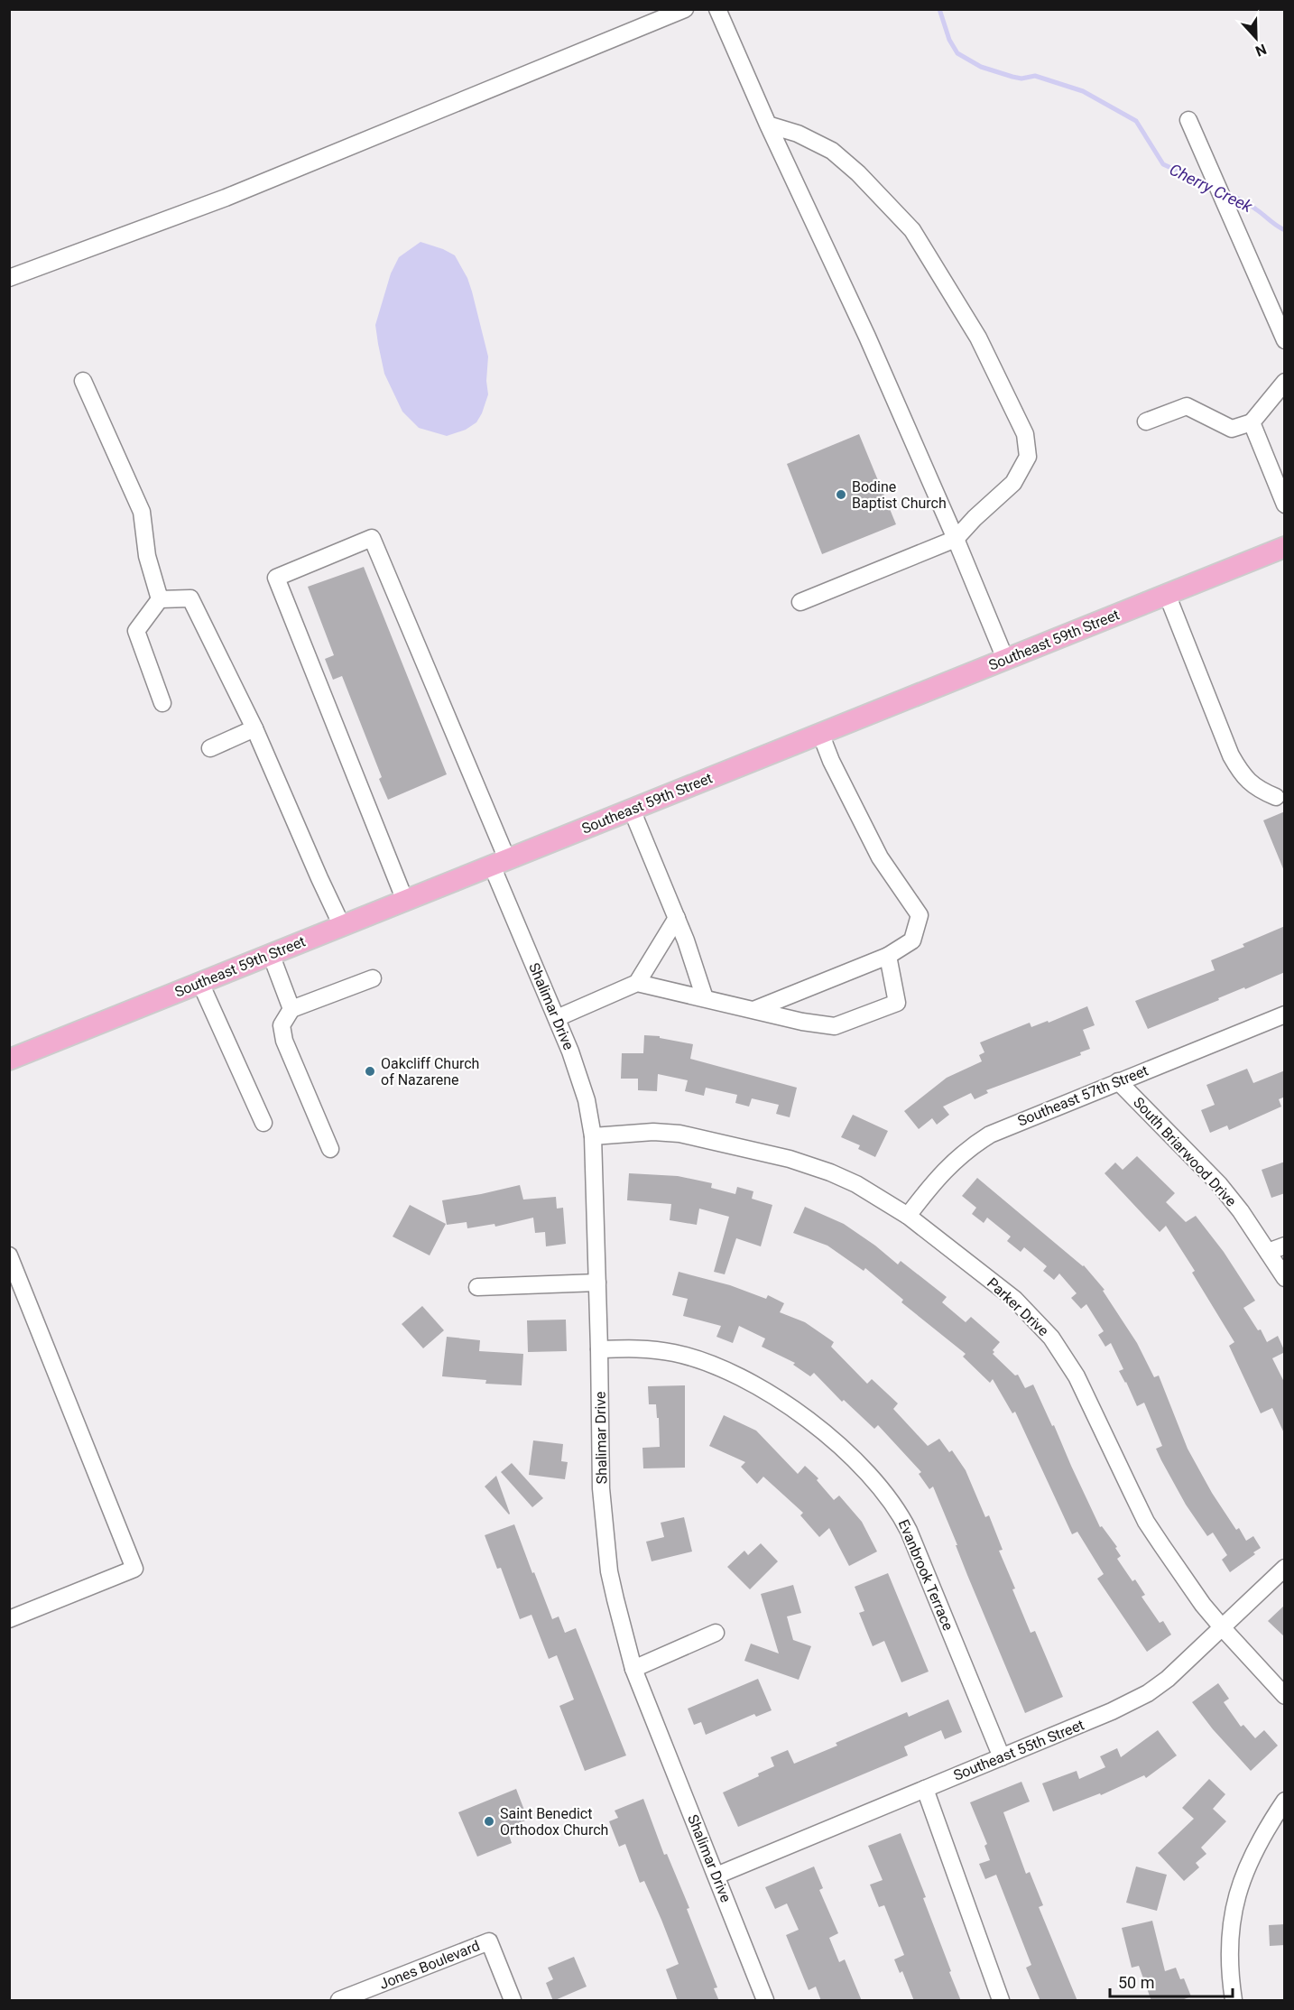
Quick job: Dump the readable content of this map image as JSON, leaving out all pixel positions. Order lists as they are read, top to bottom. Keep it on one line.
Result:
{"streets":{"main road":["Southeast 59th Street"],"street":["Shalimar Drive","Southeast 57th Street","South Briarwood Drive","Parker Drive","Evanbrook Terrace","Southeast 55th Street","Jones Boulevard"]},"crossings":[["Southeast 59th Street","Shalimar Drive"],["Shalimar Drive","Parker Drive"],["Shalimar Drive","Evanbrook Terrace"],["Shalimar Drive","Southeast 55th Street"],["Southeast 57th Street","South Briarwood Drive"],["Southeast 57th Street","Parker Drive"],["Parker Drive","Southeast 55th Street"],["Evanbrook Terrace","Southeast 55th Street"]],"water":["Cherry Creek"],"places":["Bodine Baptist Church","Oakcliff Church of Nazarene","Saint Benedict Orthodox Church"],"scale_bar":"50 m","north":"bottom"}
